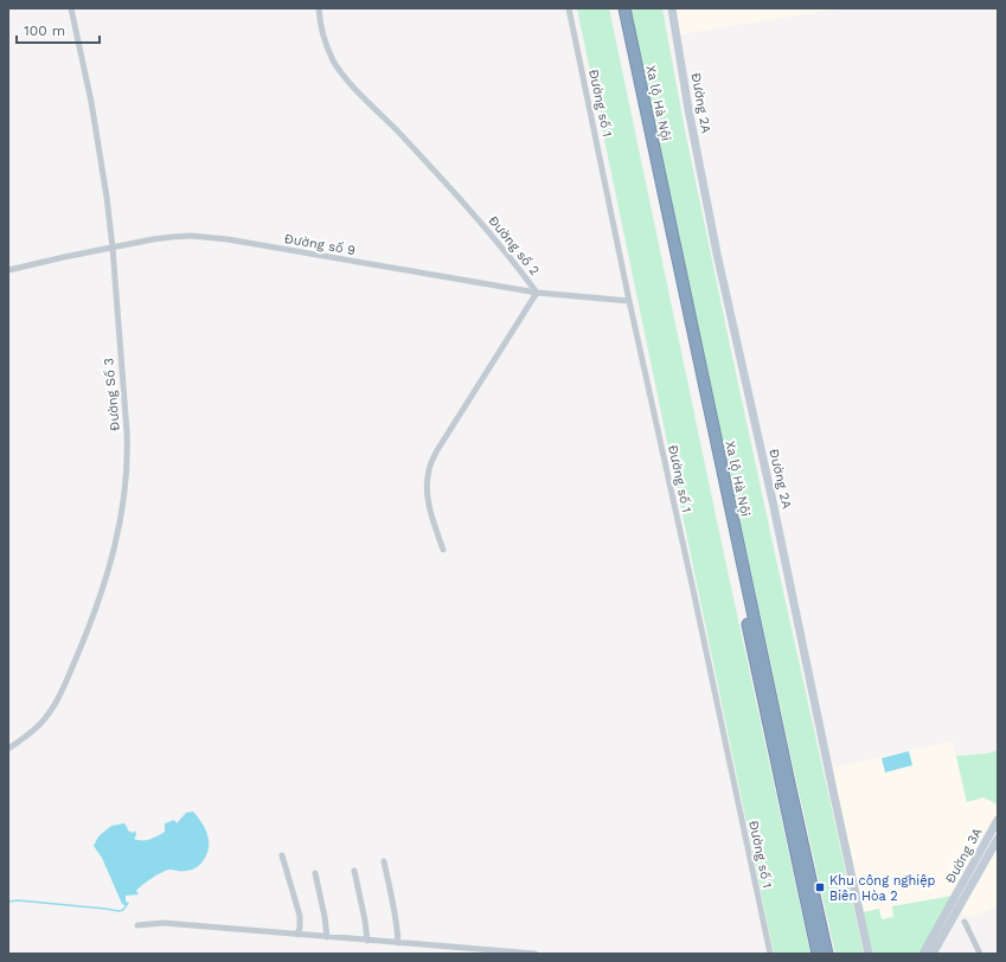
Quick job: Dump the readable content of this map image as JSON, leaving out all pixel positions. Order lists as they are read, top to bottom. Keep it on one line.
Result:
{"streets":{"highway":["Xa lộ Hà Nội"],"street":["Đường số 1","Đường 2A","Đường số 9","Đường số 2","Đường Số 3","Đường 3A"]},"crossings":[["Đường số 1","Đường số 9"],["Đường số 9","Đường số 2"],["Đường số 9","Đường Số 3"]],"places":{"transit":["Khu công nghiệp Biên Hòa 2"]},"scale_bar":"100 m"}
